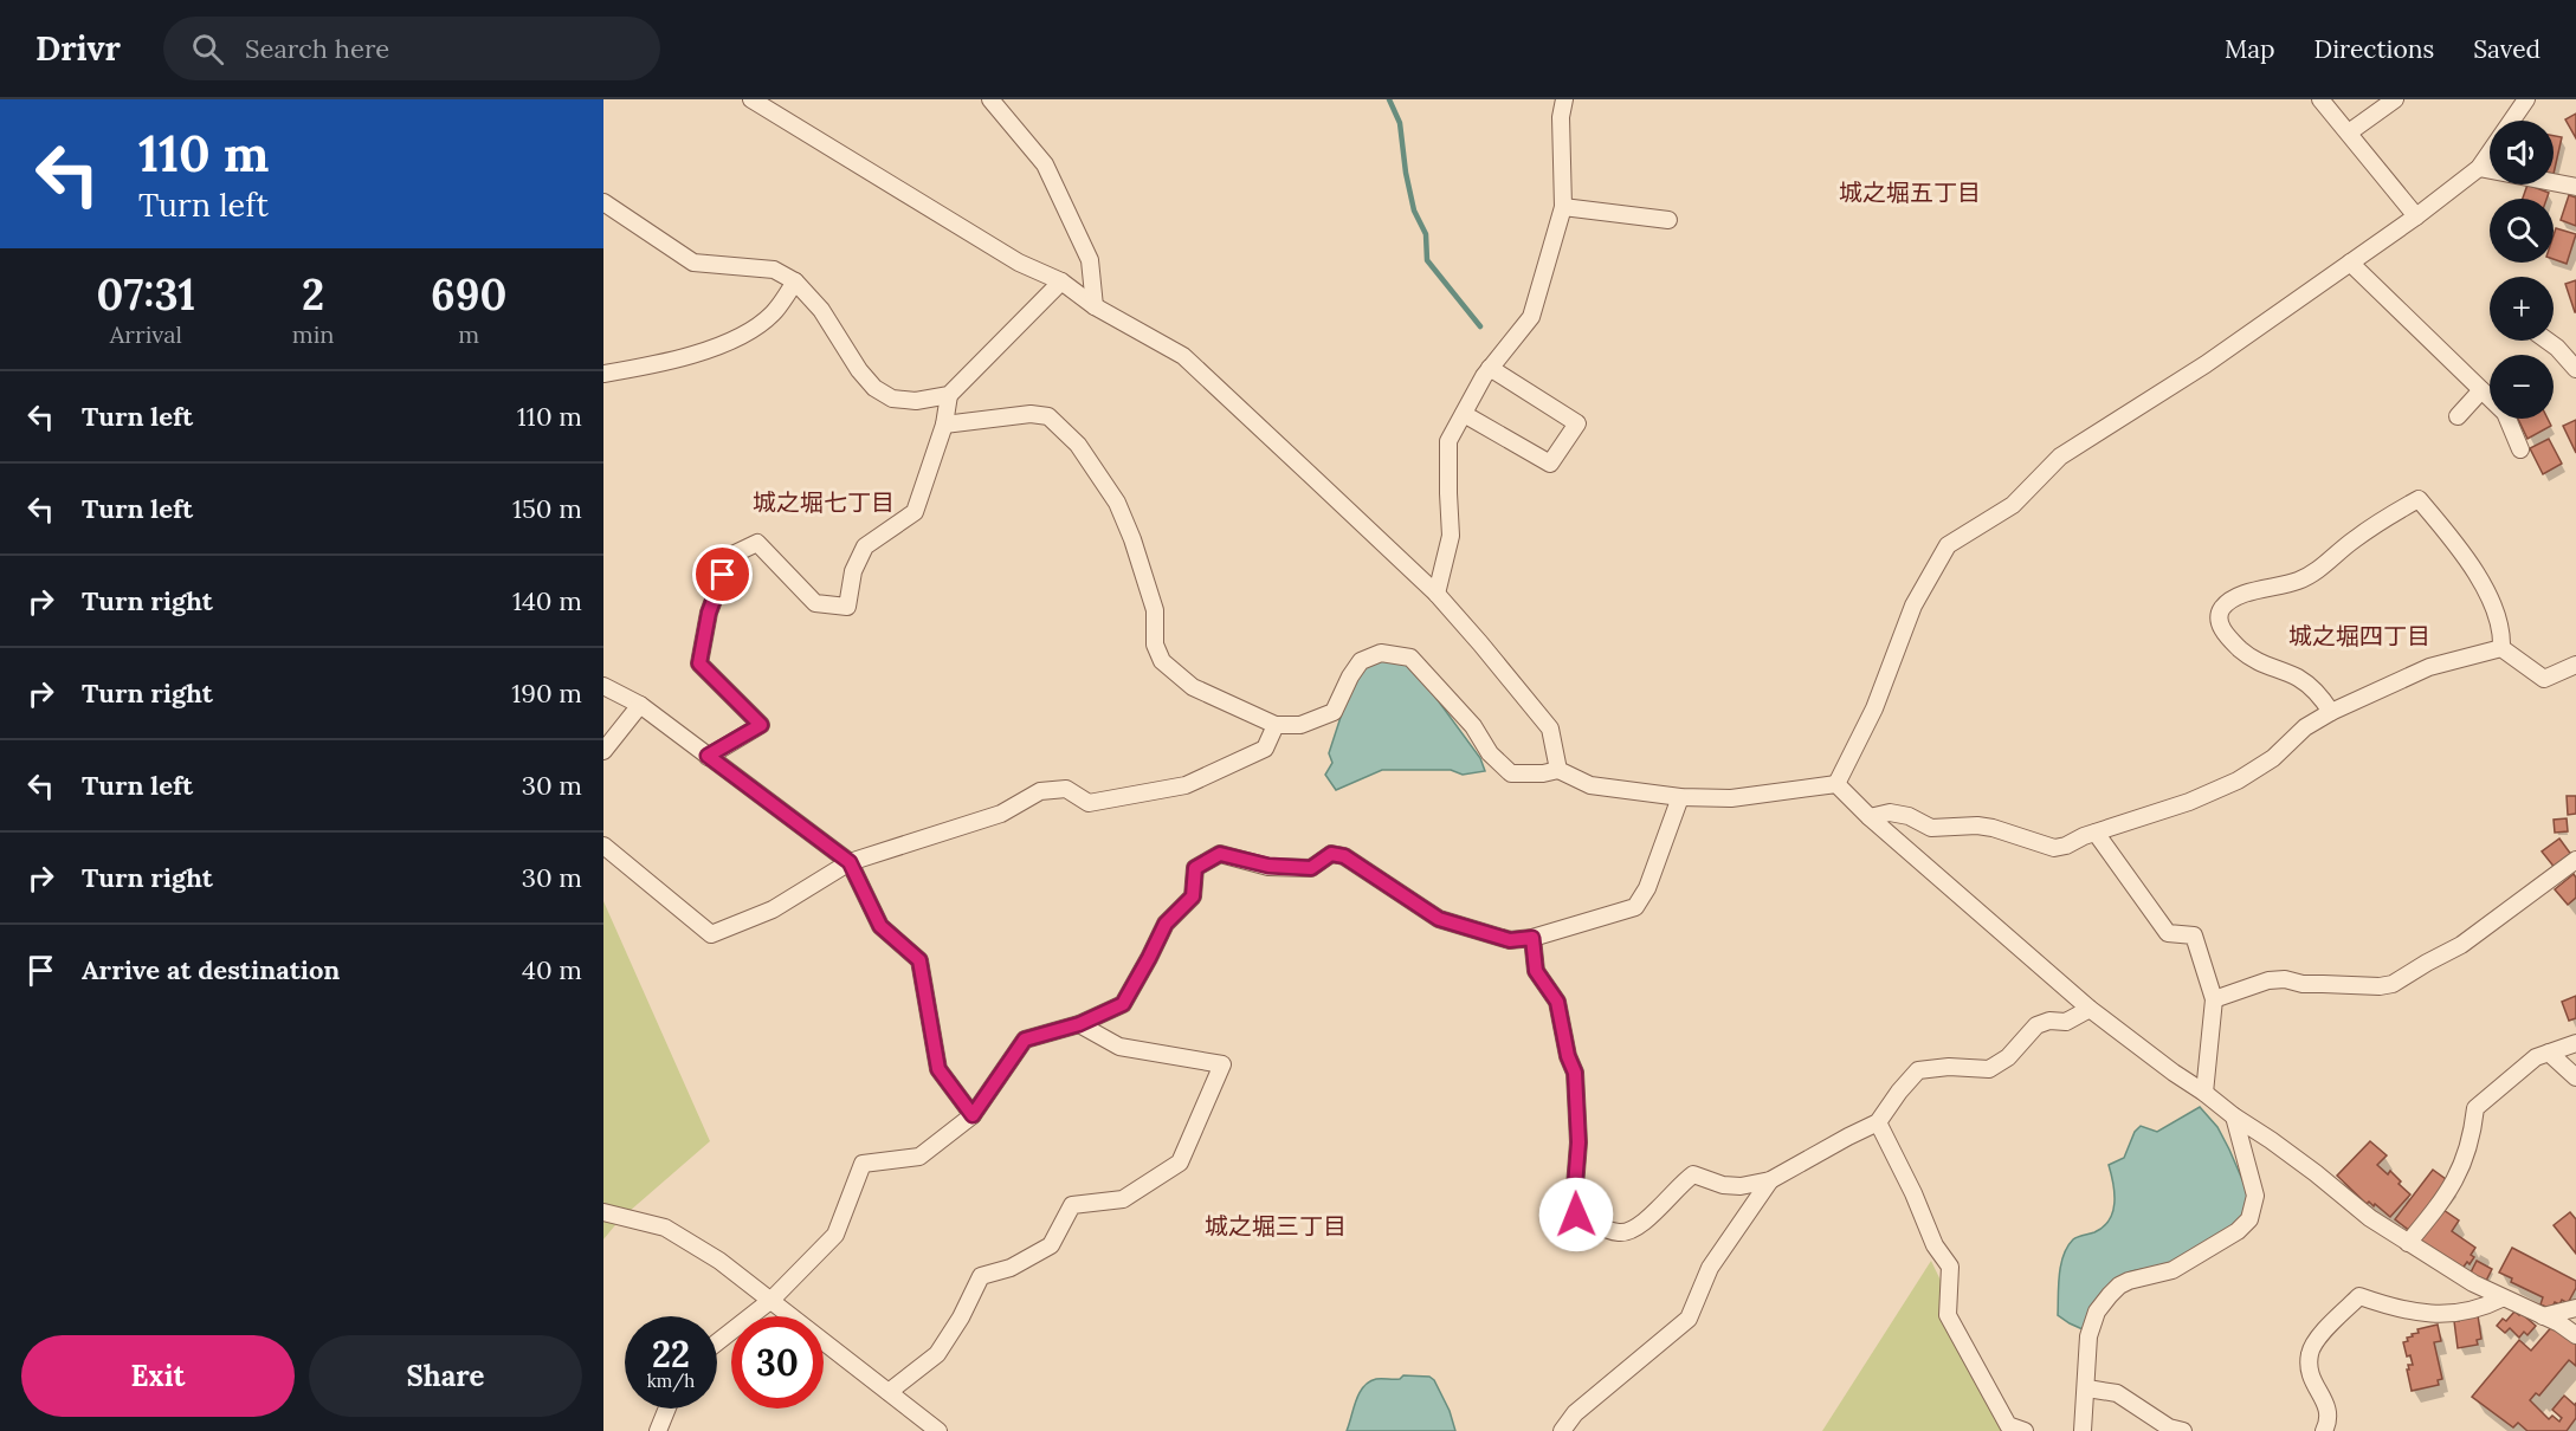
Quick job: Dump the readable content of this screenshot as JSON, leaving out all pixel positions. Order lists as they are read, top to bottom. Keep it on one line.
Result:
{"districts":["城之堀五丁目","城之堀七丁目","城之堀四丁目","城之堀三丁目"],"page":{"header":"Drivr","search":"Search here","nav":["Map","Directions","Saved"],"turn":["110 m","Turn left"],"map_buttons":["+","−"],"eta":["07:31","Arrival","2","min","690","m"],"list":[{"name":"Turn left","value":"110 m"},{"name":"Turn left","value":"150 m"},{"name":"Turn right","value":"140 m"},{"name":"Turn right","value":"190 m"},{"name":"Turn left","value":"30 m"},{"name":"Turn right","value":"30 m"},{"name":"Arrive at destination","value":"40 m"}],"speed":"22 km/h","limit":"30","buttons":["Exit","Share"]}}
